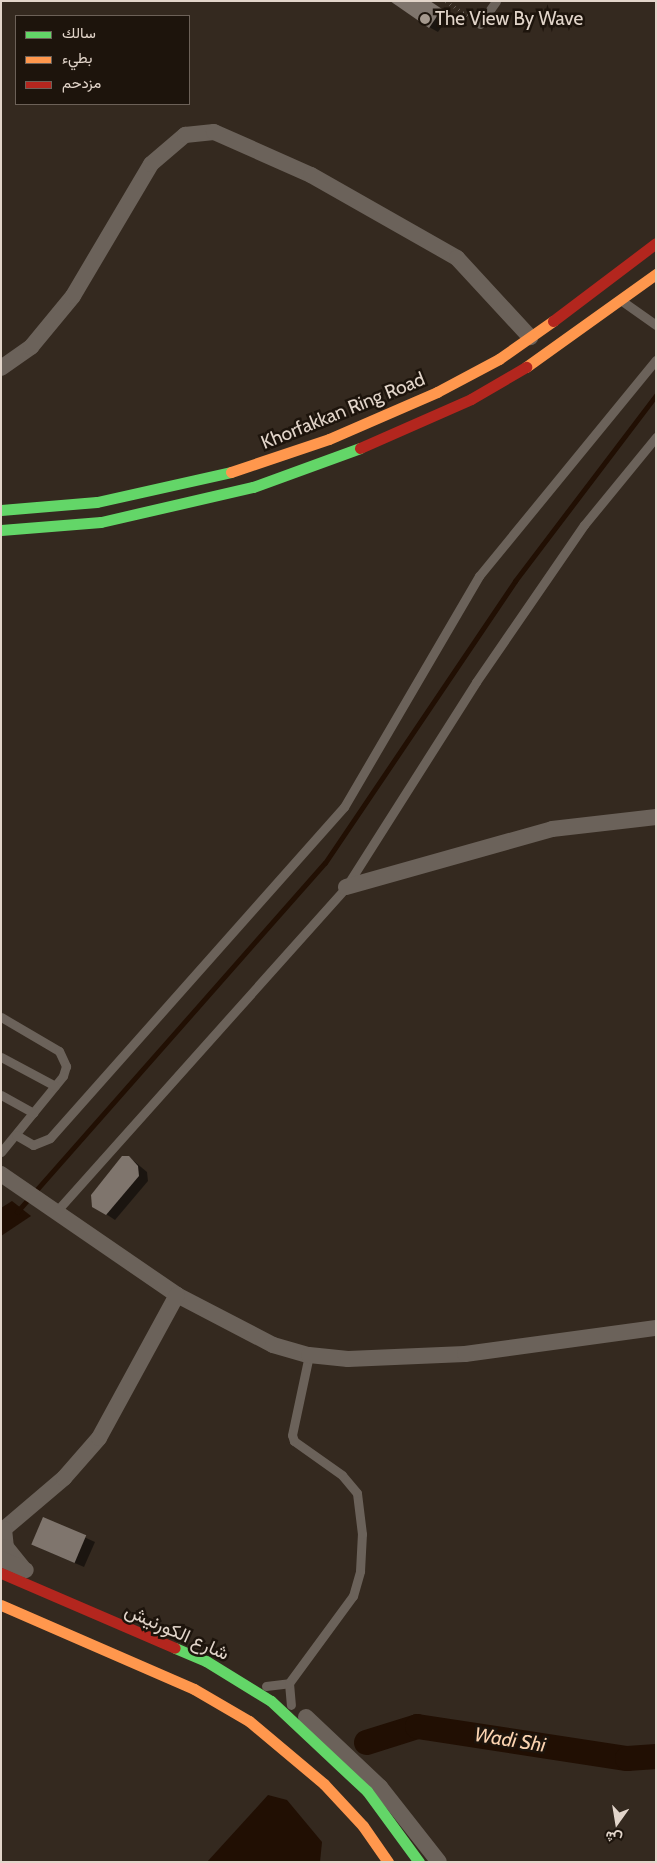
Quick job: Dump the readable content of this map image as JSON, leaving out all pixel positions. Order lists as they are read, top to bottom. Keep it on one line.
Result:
{"streets":{"main road":["Khorfakkan Ring Road","شارع الكورنيش"]},"water":["Wadi Shi"],"places":["The View By Wave"],"legend":["سالك","بطيء","مزدحم"],"north":"bottom"}
